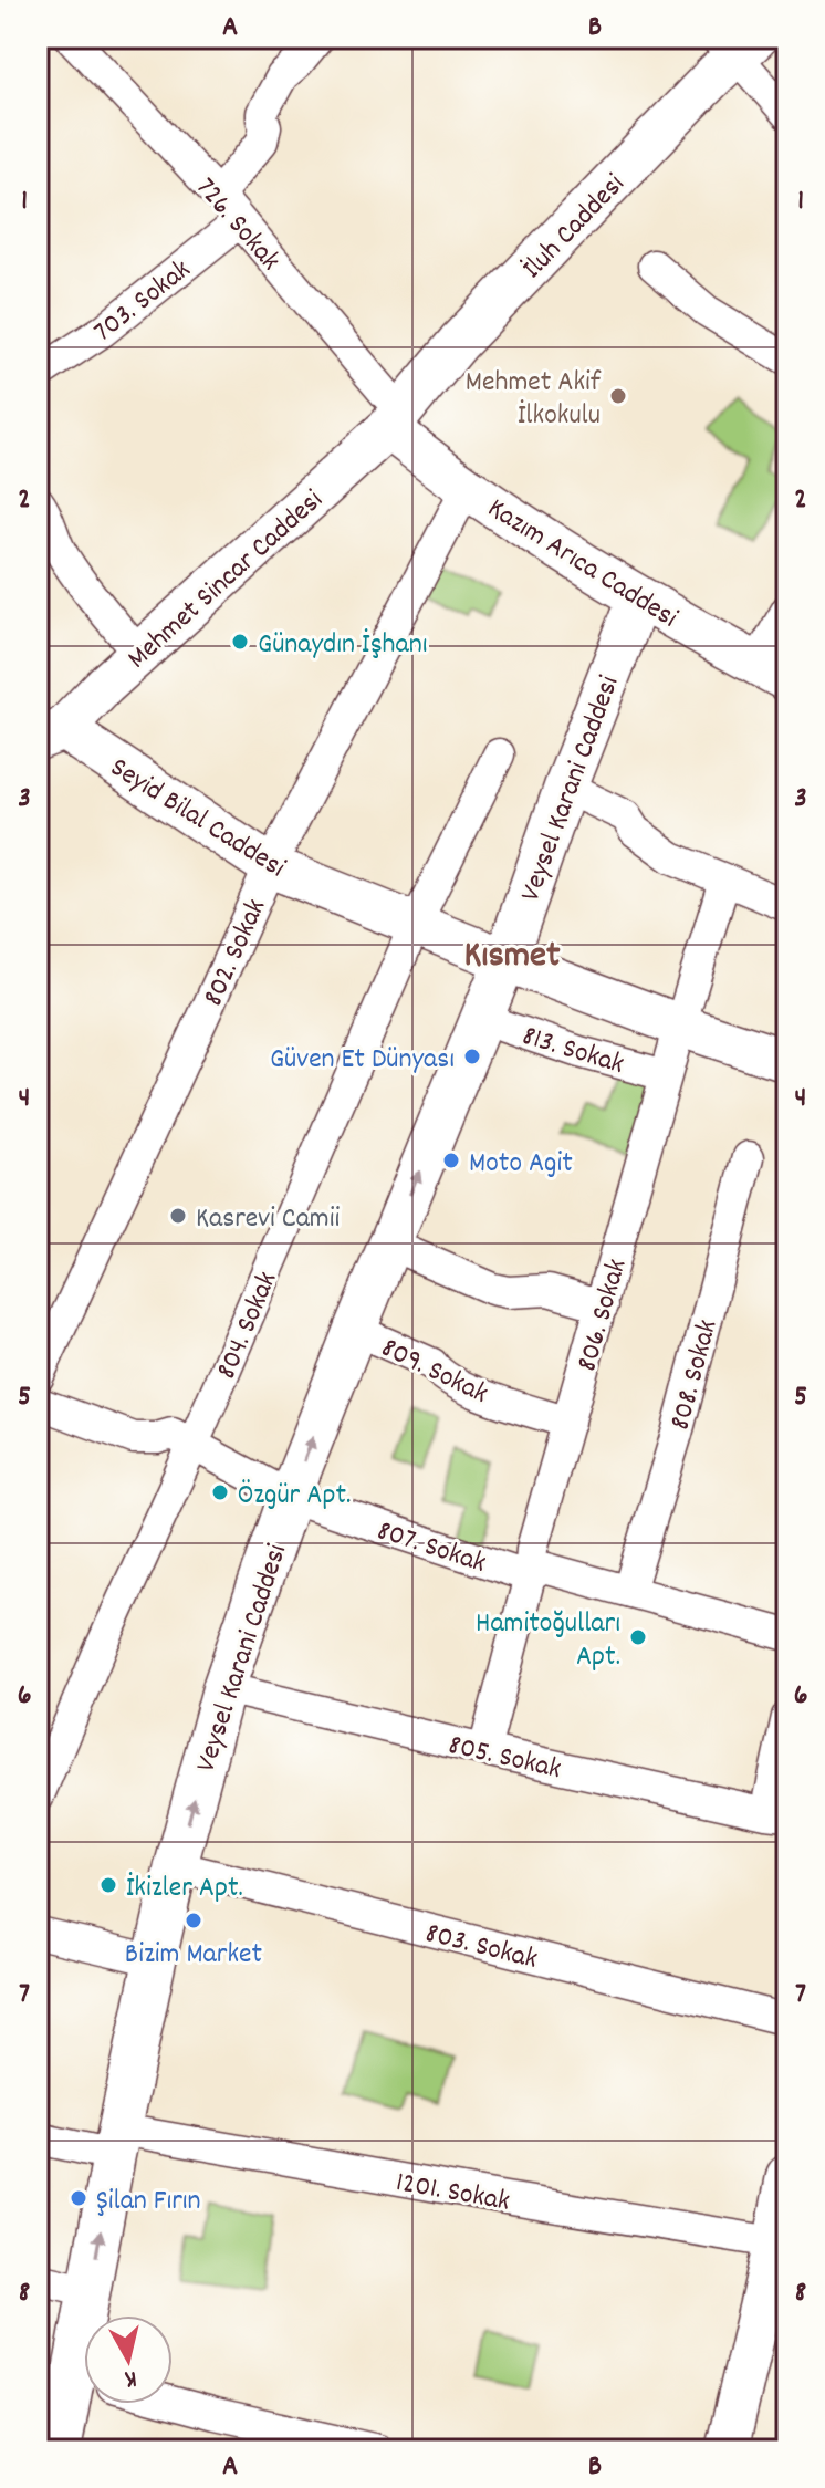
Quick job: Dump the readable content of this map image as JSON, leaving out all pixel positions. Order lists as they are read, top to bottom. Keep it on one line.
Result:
{"streets":{"street":["726. Sokak","İluh Caddesi","703. Sokak","Kazım Arıca Caddesi","Mehmet Sincar Caddesi","Veysel Karani Caddesi","Seyid Bilal Caddesi","802. Sokak","813. Sokak","806. Sokak","804. Sokak","809. Sokak","808. Sokak","807. Sokak","805. Sokak","803. Sokak","1201. Sokak"]},"crossings":[["726. Sokak","İluh Caddesi"],["726. Sokak","703. Sokak"],["726. Sokak","Kazım Arıca Caddesi"],["726. Sokak","Mehmet Sincar Caddesi"],["İluh Caddesi","Kazım Arıca Caddesi"],["İluh Caddesi","Mehmet Sincar Caddesi"],["Kazım Arıca Caddesi","Mehmet Sincar Caddesi"],["Kazım Arıca Caddesi","Veysel Karani Caddesi"],["Kazım Arıca Caddesi","802. Sokak"],["Mehmet Sincar Caddesi","Seyid Bilal Caddesi"],["Veysel Karani Caddesi","Seyid Bilal Caddesi"],["Veysel Karani Caddesi","813. Sokak"],["Veysel Karani Caddesi","809. Sokak"],["Veysel Karani Caddesi","807. Sokak"],["Veysel Karani Caddesi","805. Sokak"],["Veysel Karani Caddesi","803. Sokak"],["Veysel Karani Caddesi","1201. Sokak"],["Seyid Bilal Caddesi","802. Sokak"],["Seyid Bilal Caddesi","806. Sokak"],["Seyid Bilal Caddesi","804. Sokak"],["813. Sokak","806. Sokak"],["806. Sokak","809. Sokak"],["806. Sokak","807. Sokak"],["806. Sokak","805. Sokak"],["804. Sokak","807. Sokak"],["808. Sokak","807. Sokak"]],"one_way":["Veysel Karani Caddesi"],"districts":["Kısmet"],"places":["Mehmet Akif İlkokulu","Günaydın İşhanı","Güven Et Dünyası","Moto Agit","Kasrevi Camii","Özgür Apt.","Hamitoğulları Apt.","İkizler Apt.","Bizim Market","Şilan Fırın"],"north":"bottom","grid":{"columns":["A","B"],"rows":["1","2","3","4","5","6","7","8"]}}
